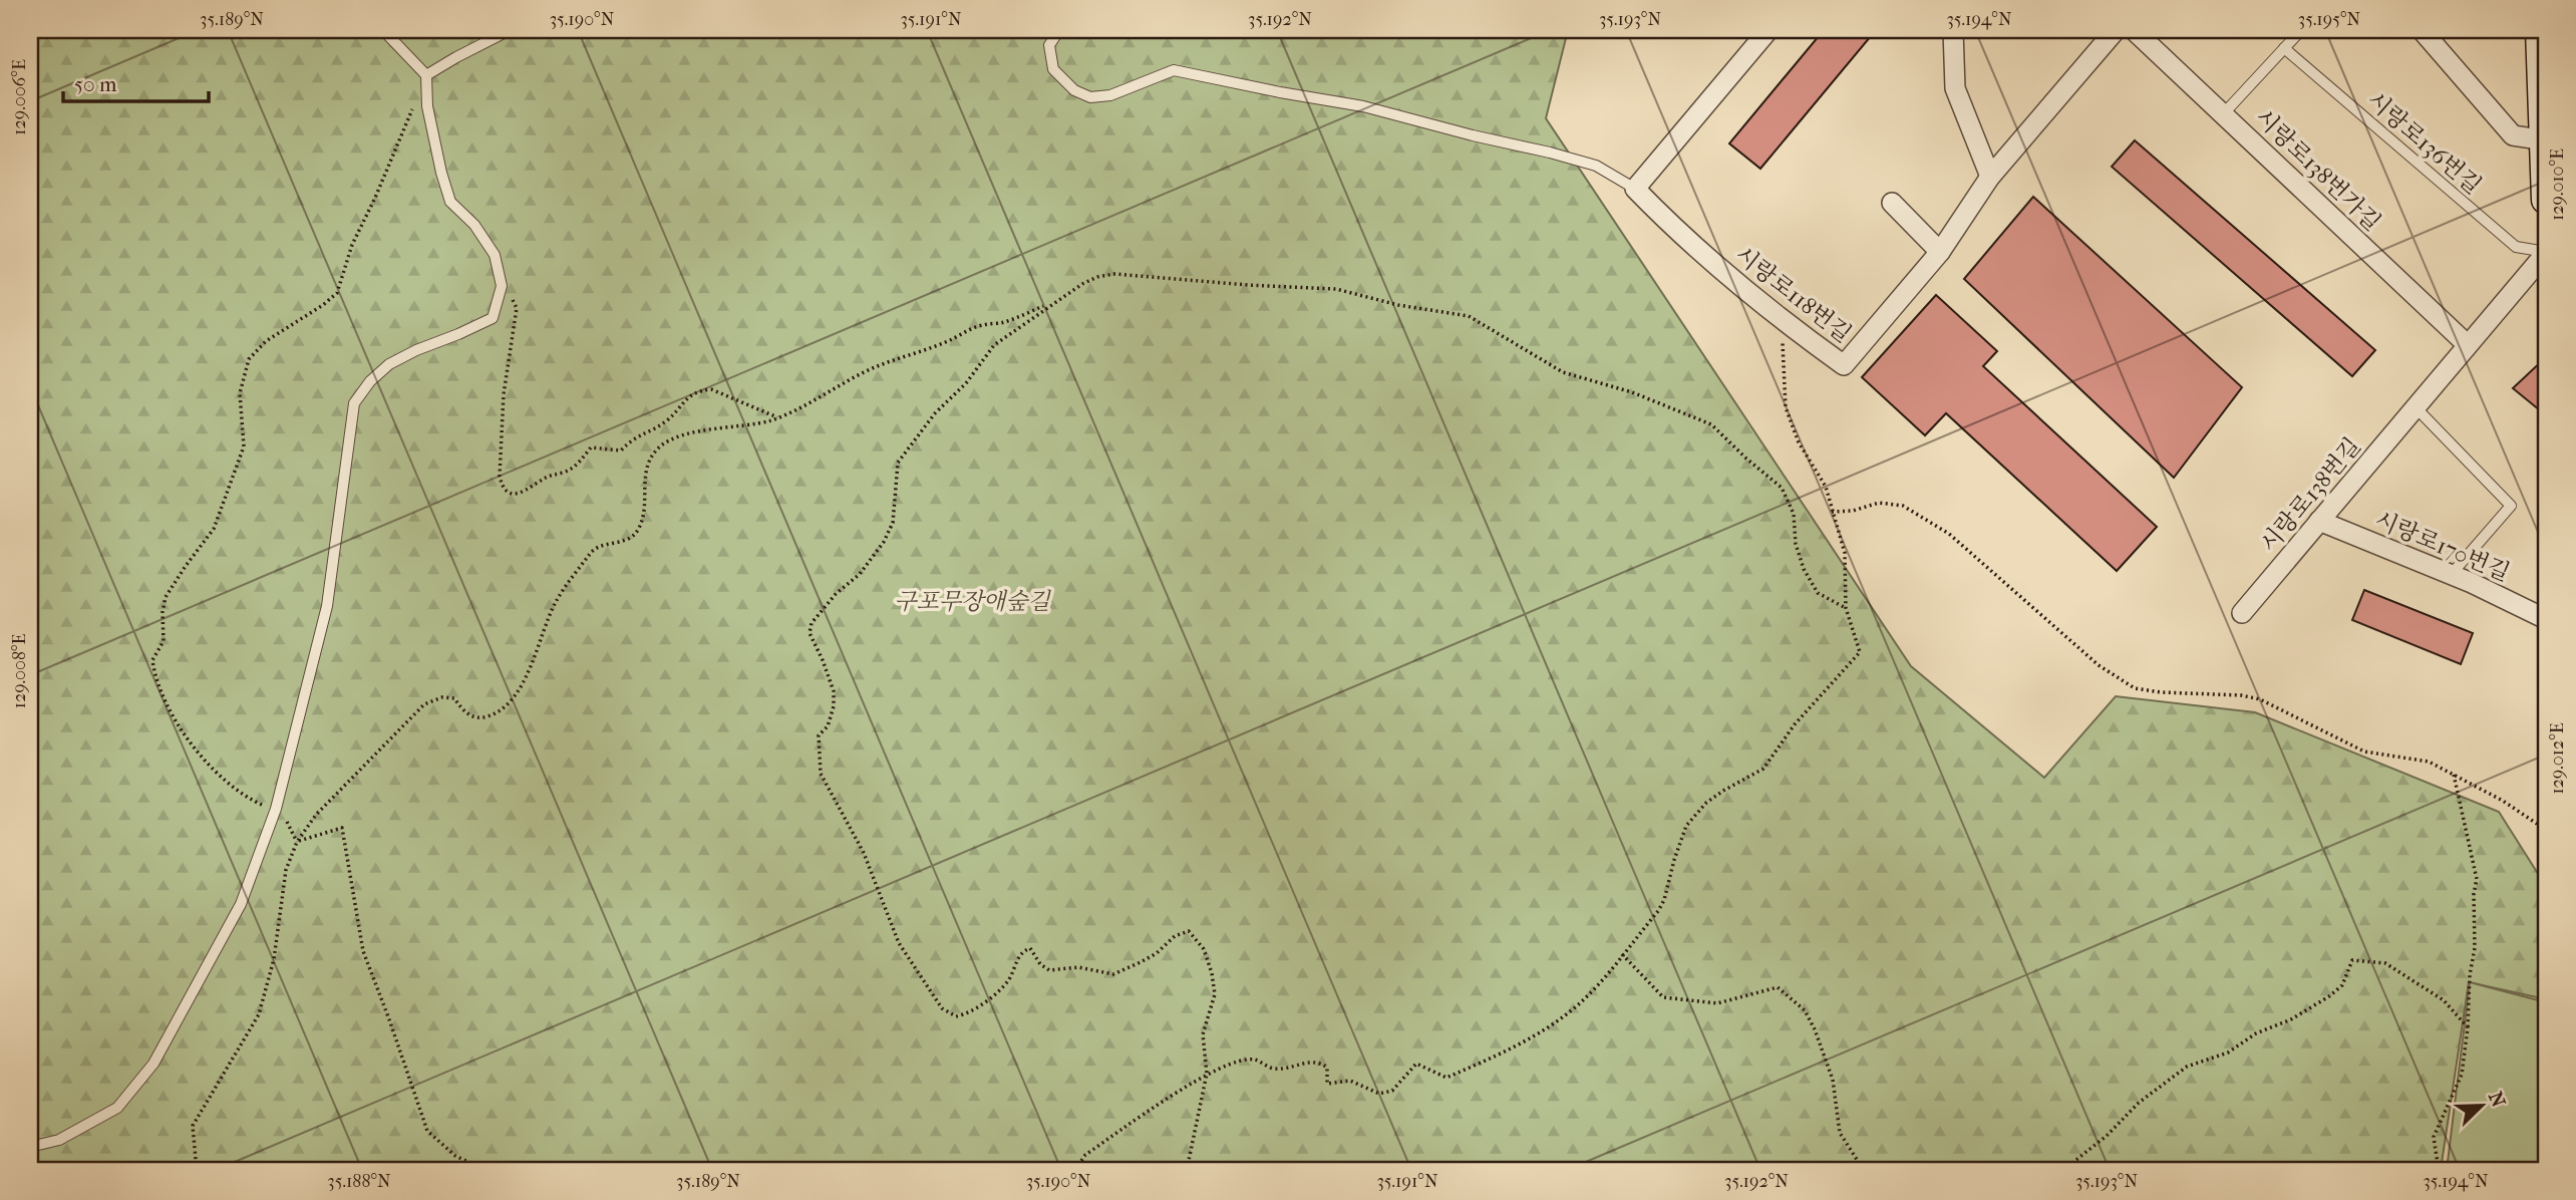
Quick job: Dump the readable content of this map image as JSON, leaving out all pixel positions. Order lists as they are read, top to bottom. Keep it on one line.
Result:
{"streets":{"street":["시랑로138번가길","시랑로118번길","시랑로138번길","시랑로170번길"],"lane":["시랑로136번길"]},"crossings":[["시랑로136번길","시랑로138번길"],["시랑로138번가길","시랑로138번길"],["시랑로138번길","시랑로170번길"]],"parks":["구포무장애숲길"],"scale_bar":"50 m","north":"top right","coordinates":["35.189°N","35.190°N","35.191°N","35.192°N","35.193°N","35.194°N","35.195°N","129.006°E","129.010°E","129.008°E","129.012°E","35.188°N"]}
